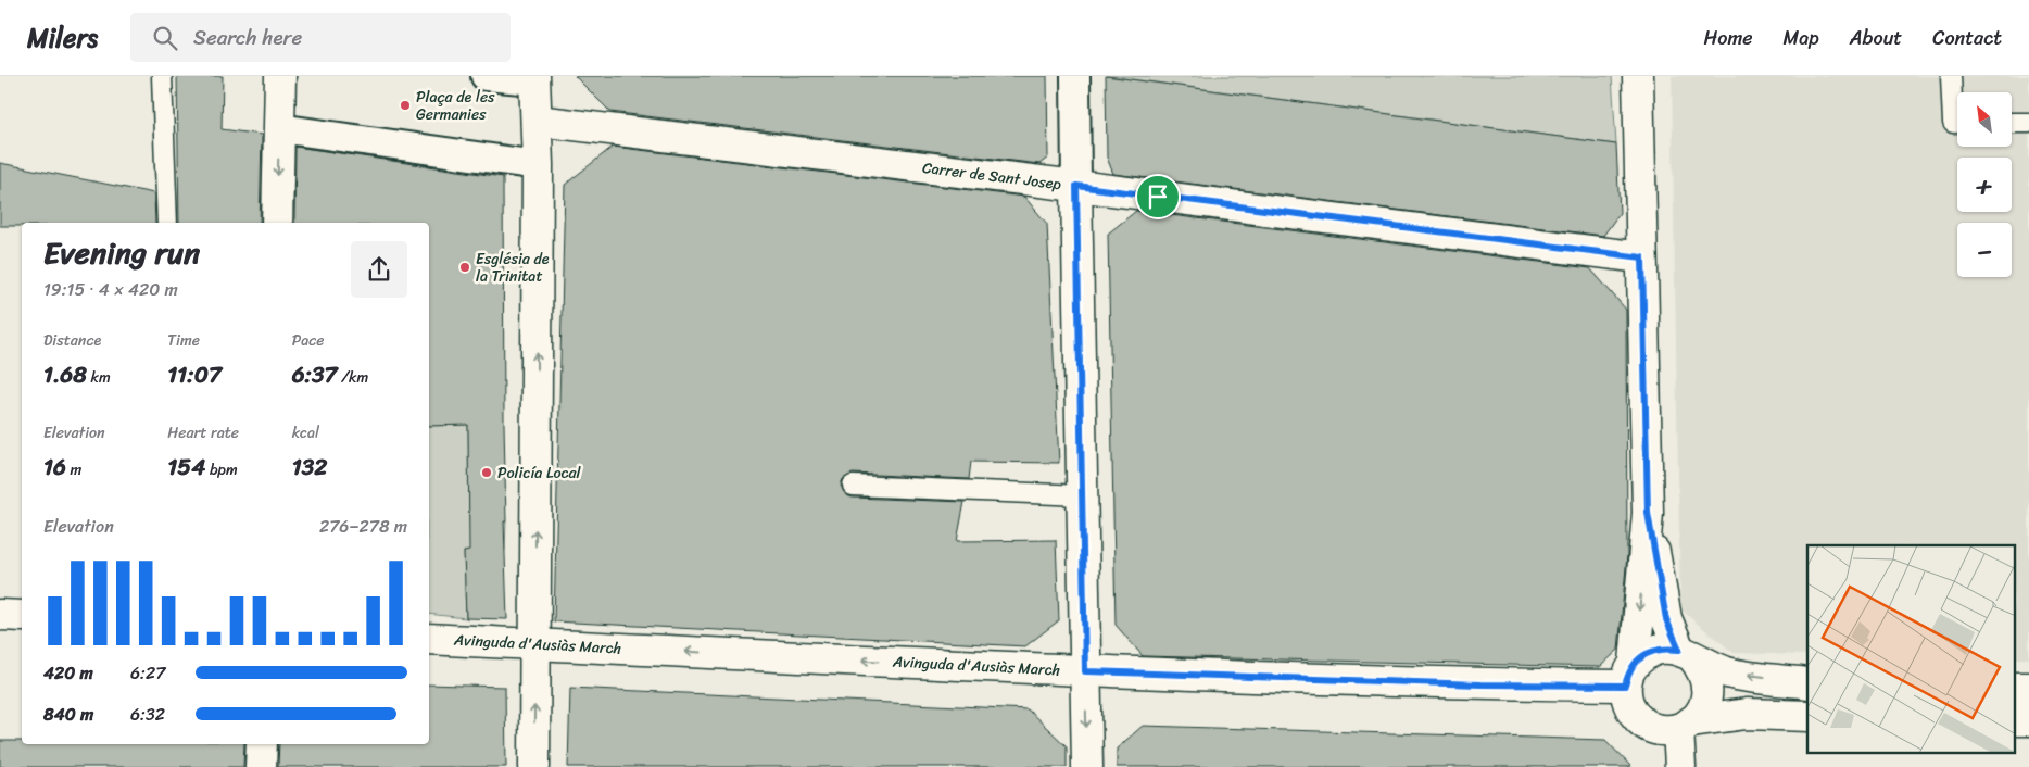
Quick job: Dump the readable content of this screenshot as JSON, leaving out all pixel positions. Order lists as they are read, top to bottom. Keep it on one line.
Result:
{"streets":{"street":["Carrer de Sant Josep","Avinguda d'Ausiàs March"]},"one_way":["Avinguda d'Ausiàs March"],"places":["Plaça de les Germanies","Església de la Trinitat","Policía Local"],"north":"top left","page":{"header":"Milers","search":"Search here","nav":["Home","Map","About","Contact"],"map_buttons":["+","−"],"heading":["Evening run","19:15 · 4 × 420 m"],"stats":[["Distance","1.68 km"],["Time","11:07"],["Pace","6:37 /km"],["Elevation","16 m"],["Heart rate","154 bpm"],["kcal","132"]],"chart":["Elevation","276–278 m"],"list":[{"name":"420 m","note":"6:27"},{"name":"840 m","note":"6:32"}]}}
